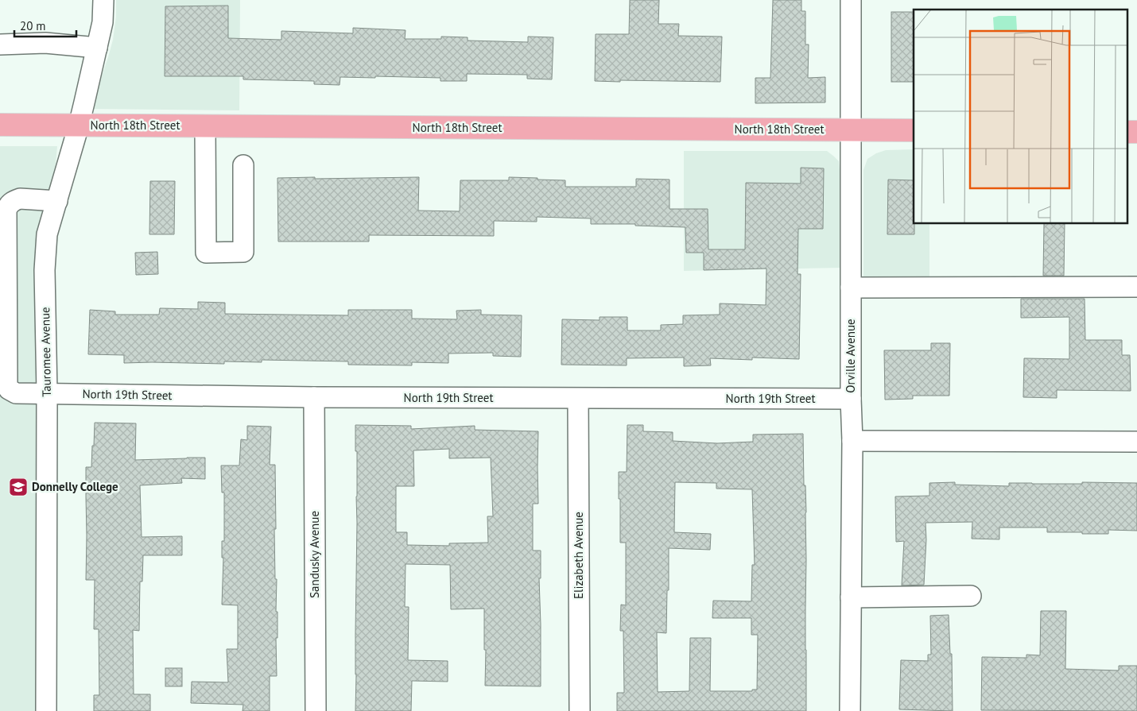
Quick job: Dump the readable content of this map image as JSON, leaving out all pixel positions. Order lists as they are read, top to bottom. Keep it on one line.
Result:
{"streets":{"main road":["North 18th Street"],"street":["Tauromee Avenue","Orville Avenue","North 19th Street","Sandusky Avenue","Elizabeth Avenue"]},"crossings":[["North 18th Street","Tauromee Avenue"],["North 18th Street","Orville Avenue"],["Tauromee Avenue","North 19th Street"],["Orville Avenue","North 19th Street"],["North 19th Street","Sandusky Avenue"],["North 19th Street","Elizabeth Avenue"]],"places":{"school or university":["Donnelly College"]},"scale_bar":"20 m"}
